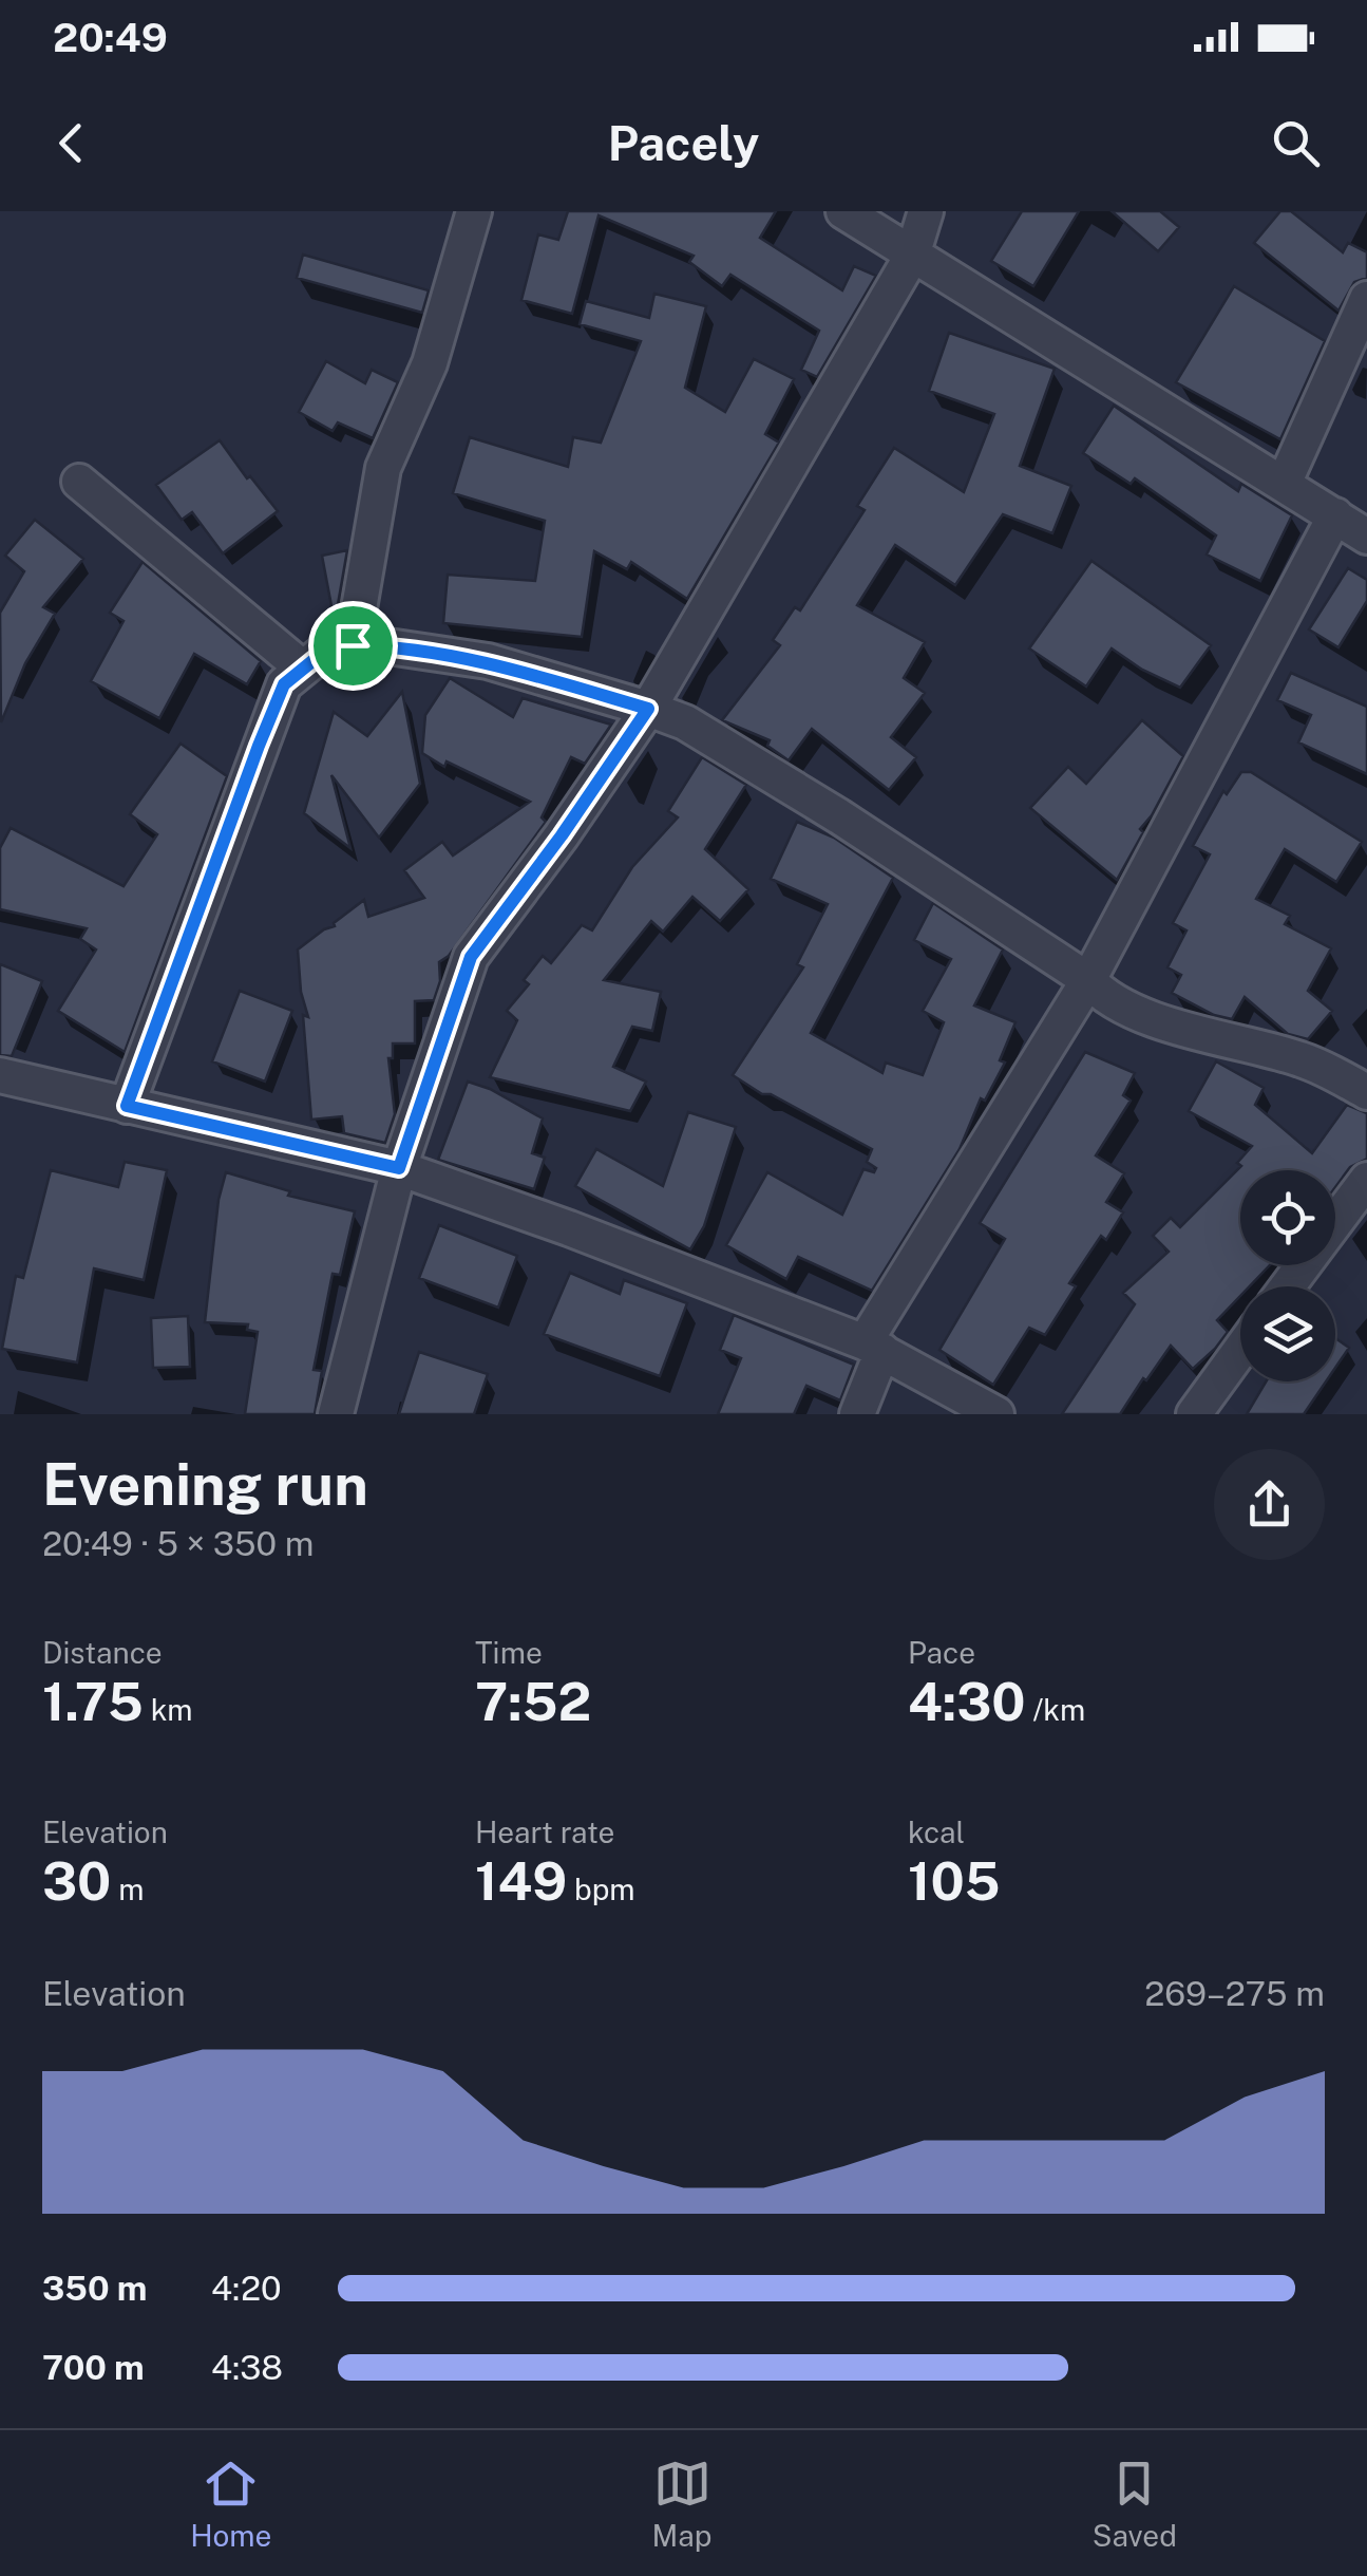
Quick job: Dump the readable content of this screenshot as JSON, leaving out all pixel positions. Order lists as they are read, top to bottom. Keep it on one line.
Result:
{"page":{"status":"20:49","header":"Pacely","heading":["Evening run","20:49 · 5 × 350 m"],"stats":[["Distance","1.75 km"],["Time","7:52"],["Pace","4:30 /km"],["Elevation","30 m"],["Heart rate","149 bpm"],["kcal","105"]],"chart":["Elevation","269–275 m"],"list":[{"name":"350 m","note":"4:20"},{"name":"700 m","note":"4:38"}],"tabs":["Home","Map","Saved"]}}
